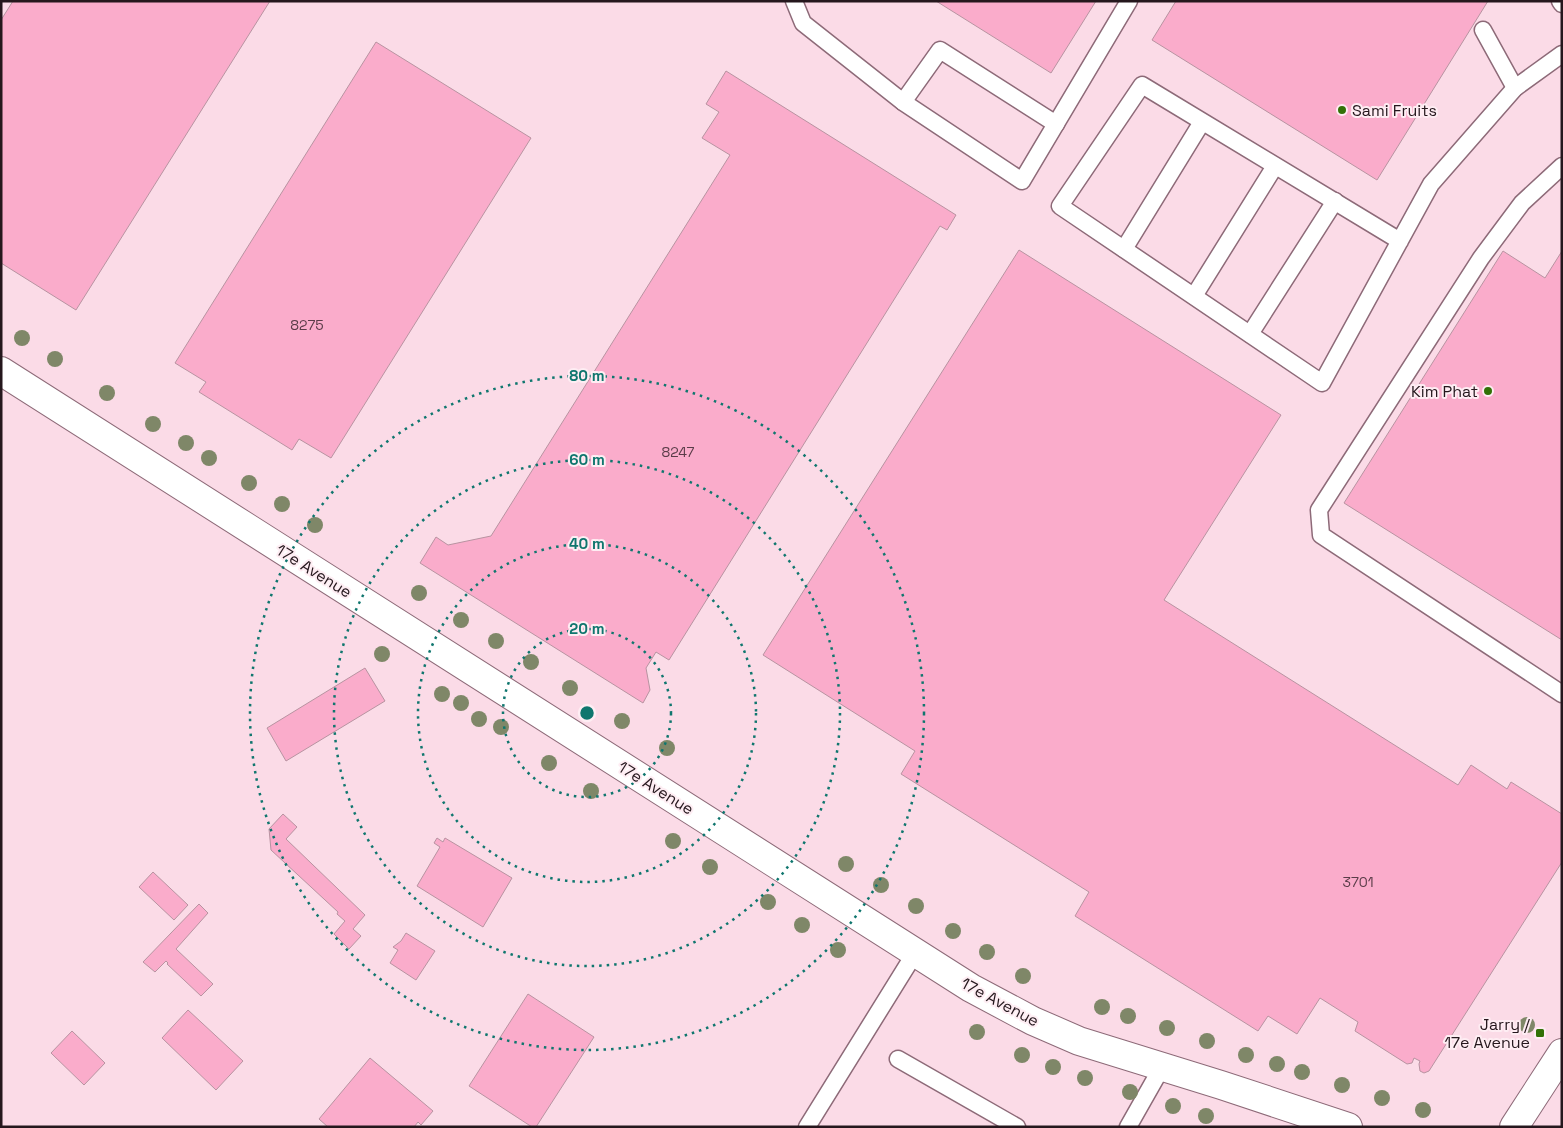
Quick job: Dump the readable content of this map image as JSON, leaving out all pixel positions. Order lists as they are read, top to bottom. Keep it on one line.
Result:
{"streets":{"street":["17e Avenue"]},"places":{"other":["Sami Fruits","Kim Phat"],"transit":["Jarry / 17e Avenue"]},"house_numbers":["8275","8247","3701"],"rings":["80 m","60 m","40 m","20 m"]}
